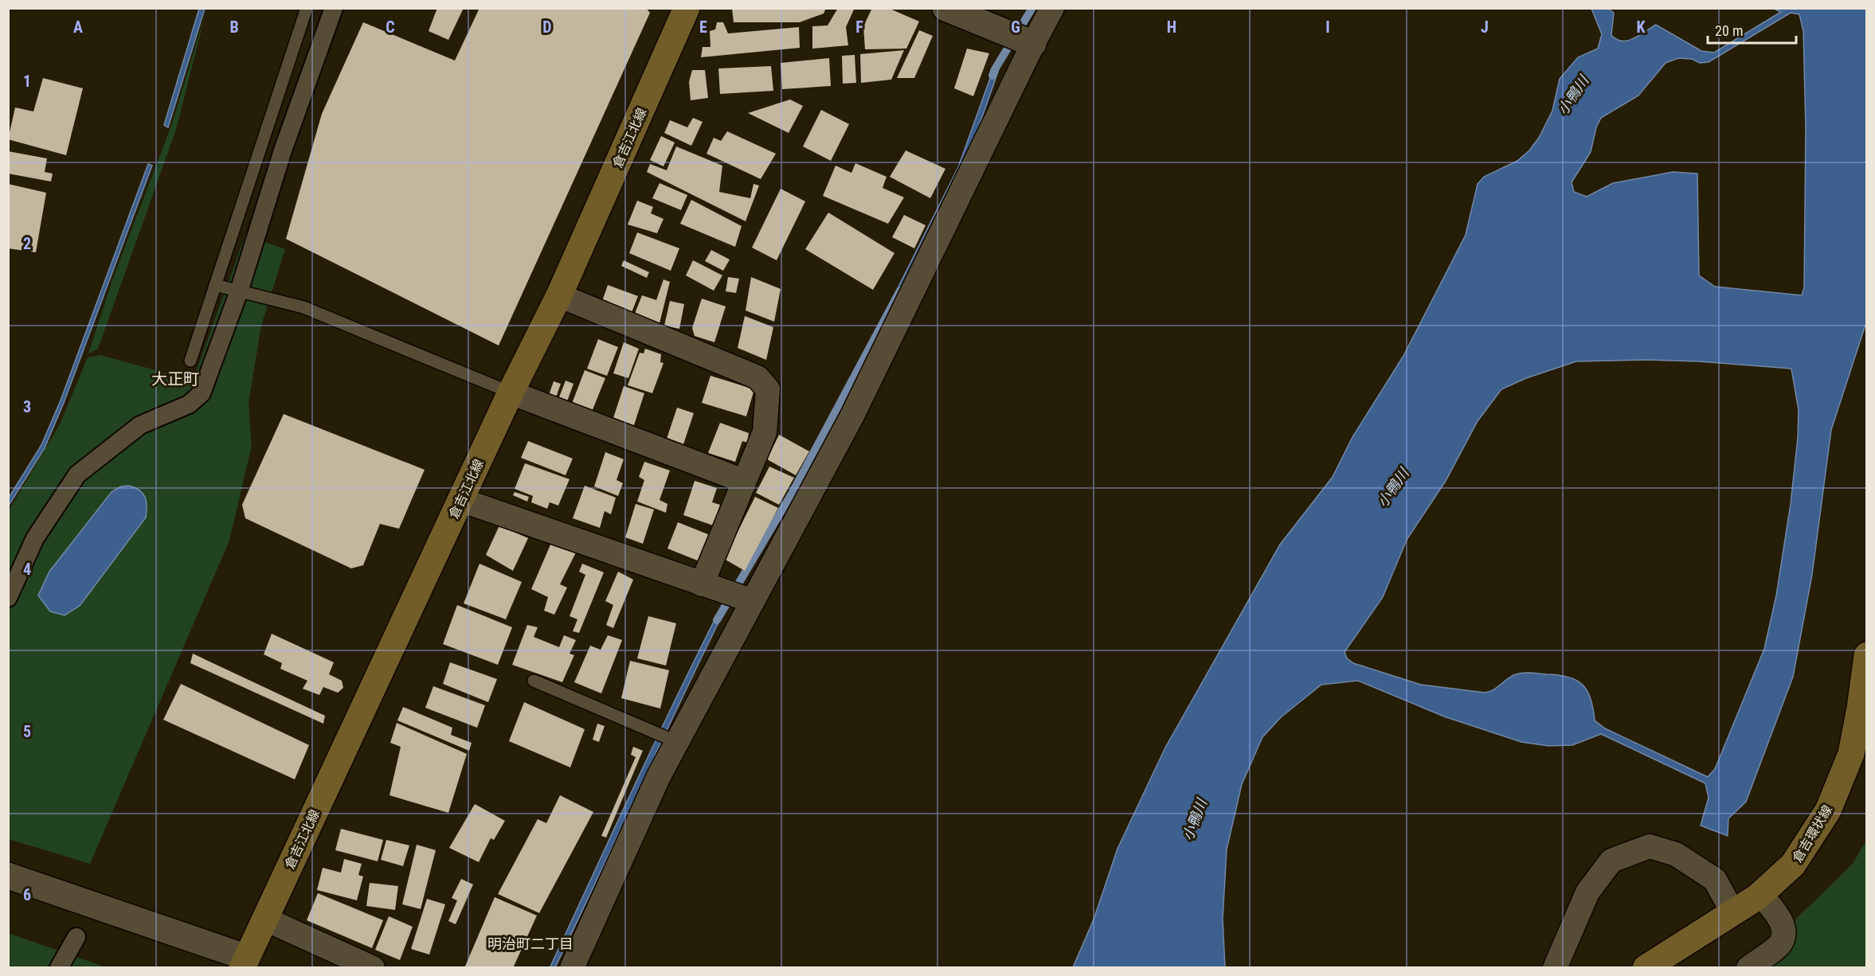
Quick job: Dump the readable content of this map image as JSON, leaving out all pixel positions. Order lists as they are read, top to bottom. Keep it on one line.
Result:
{"streets":{"main road":["倉吉江北線","倉吉環状線"]},"districts":["大正町","明治町二丁目"],"water":["小鴨川"],"scale_bar":"20 m","grid":{"columns":["A","B","C","D","E","F","G","H","I","J","K"],"rows":["1","2","3","4","5","6"]}}
